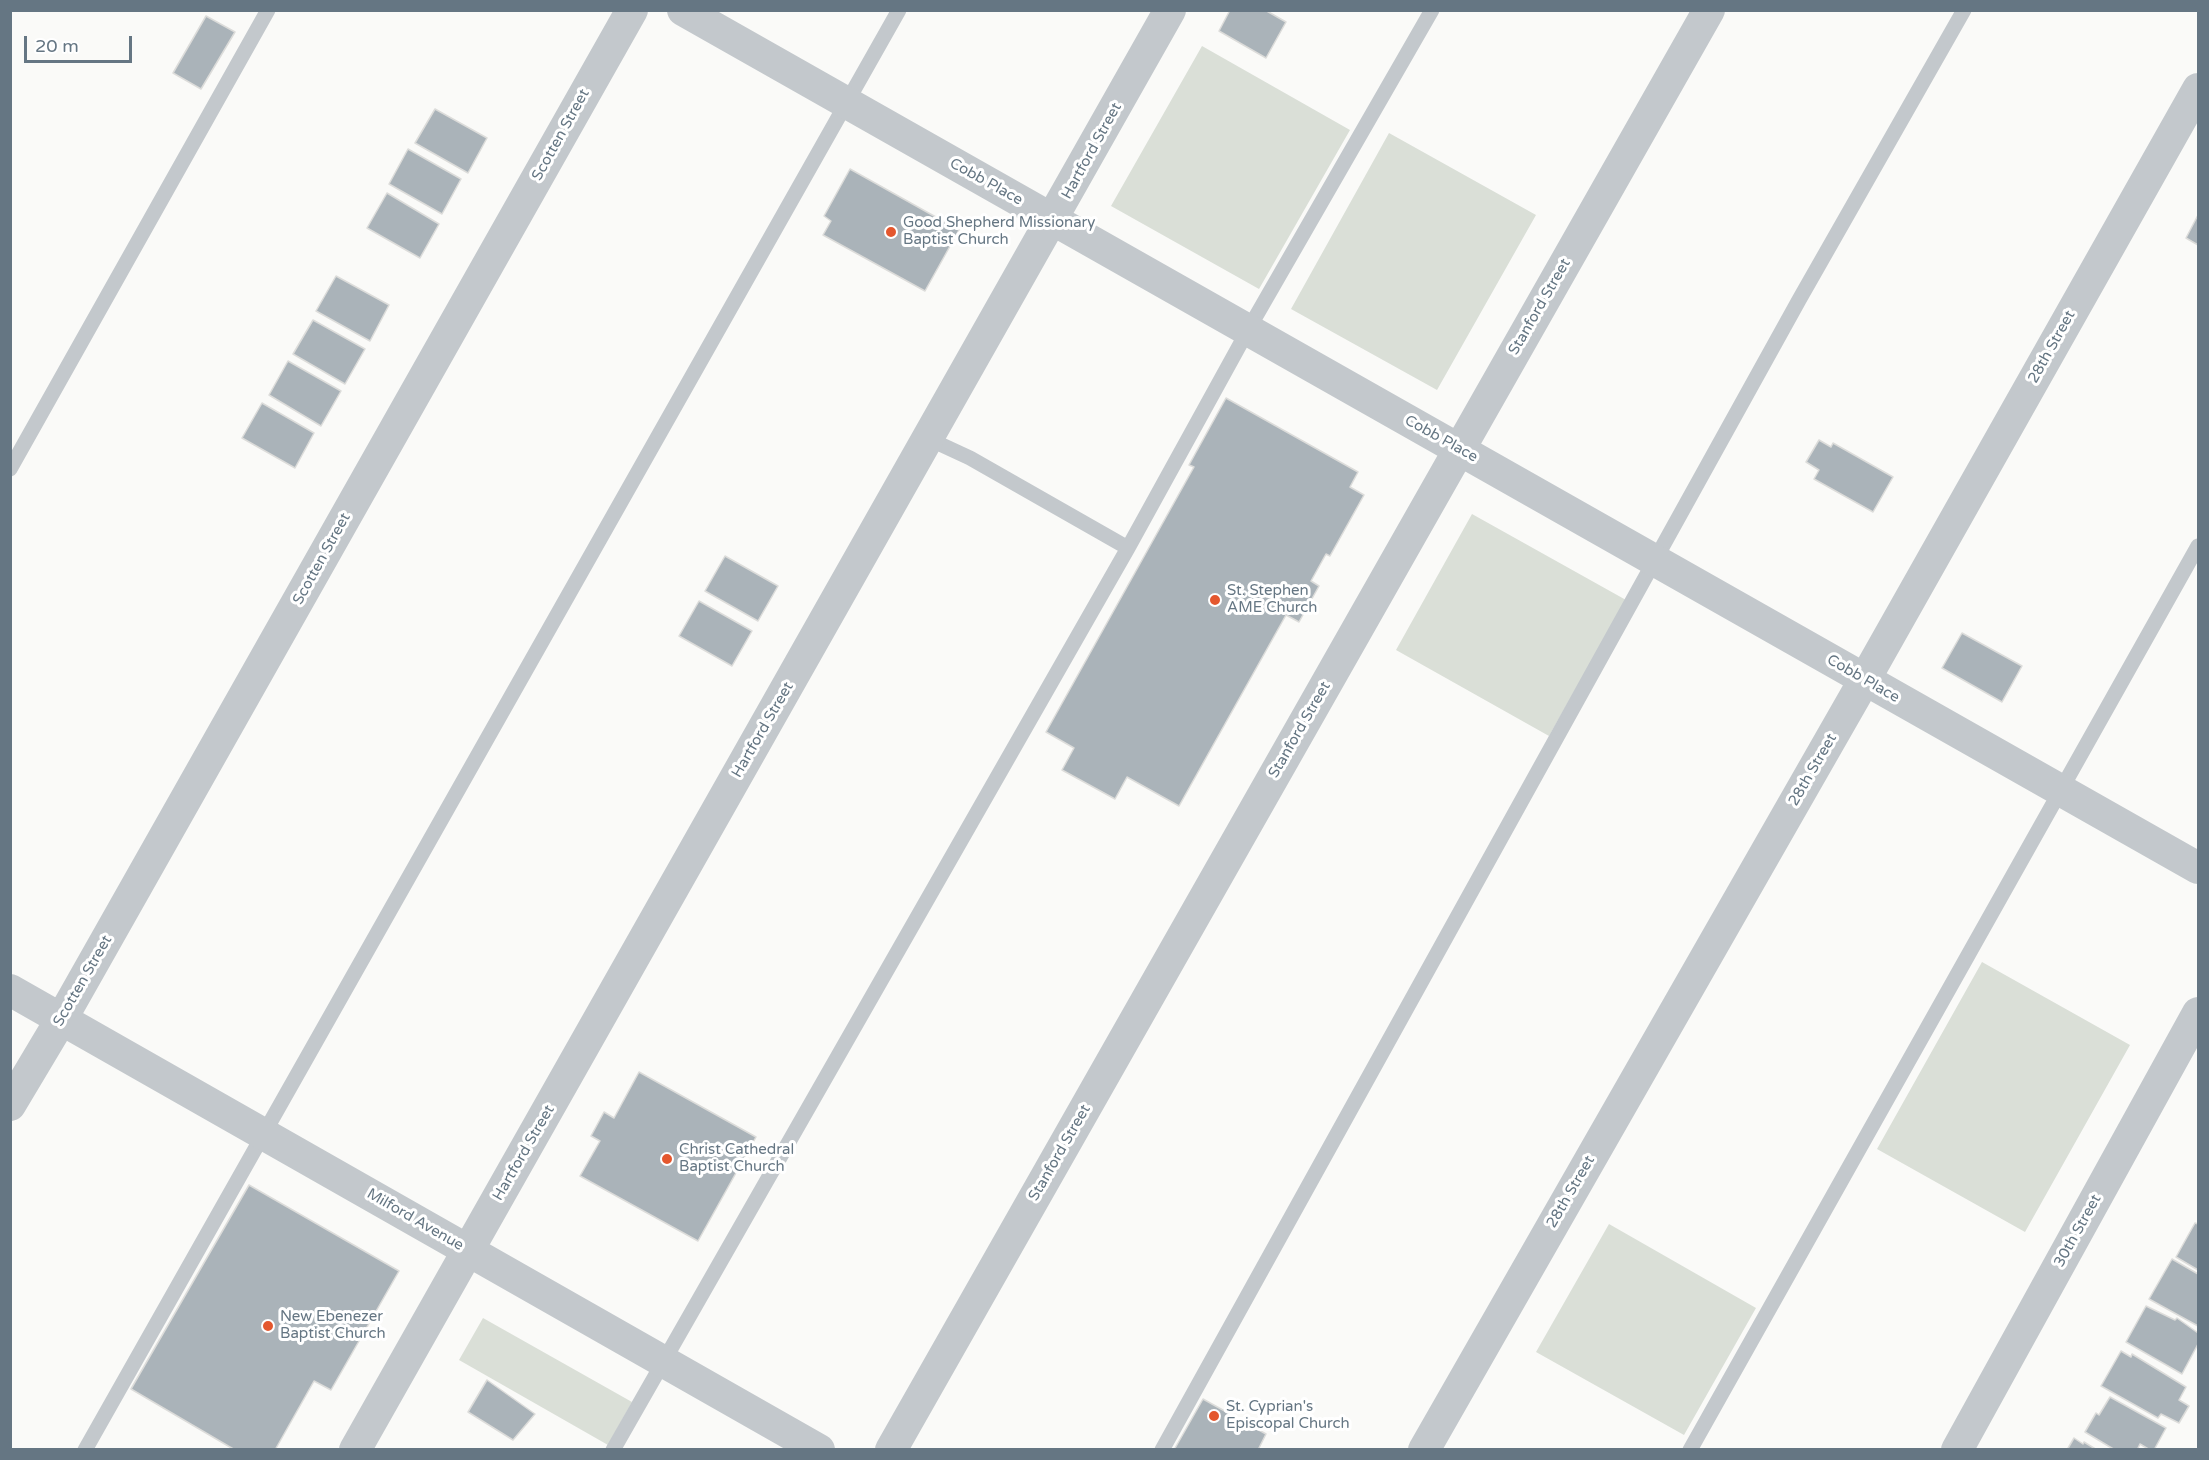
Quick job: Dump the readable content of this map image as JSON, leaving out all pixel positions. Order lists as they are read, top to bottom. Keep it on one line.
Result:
{"streets":{"street":["Scotten Street","Hartford Street","Cobb Place","Stanford Street","28th Street","Milford Avenue","30th Street"]},"crossings":[["Scotten Street","Milford Avenue"],["Hartford Street","Cobb Place"],["Hartford Street","Milford Avenue"],["Cobb Place","Stanford Street"],["Cobb Place","28th Street"]],"places":["Good Shepherd Missionary Baptist Church","St. Stephen AME Church","Christ Cathedral Baptist Church","New Ebenezer Baptist Church","St. Cyprian's Episcopal Church"],"scale_bar":"20 m"}
